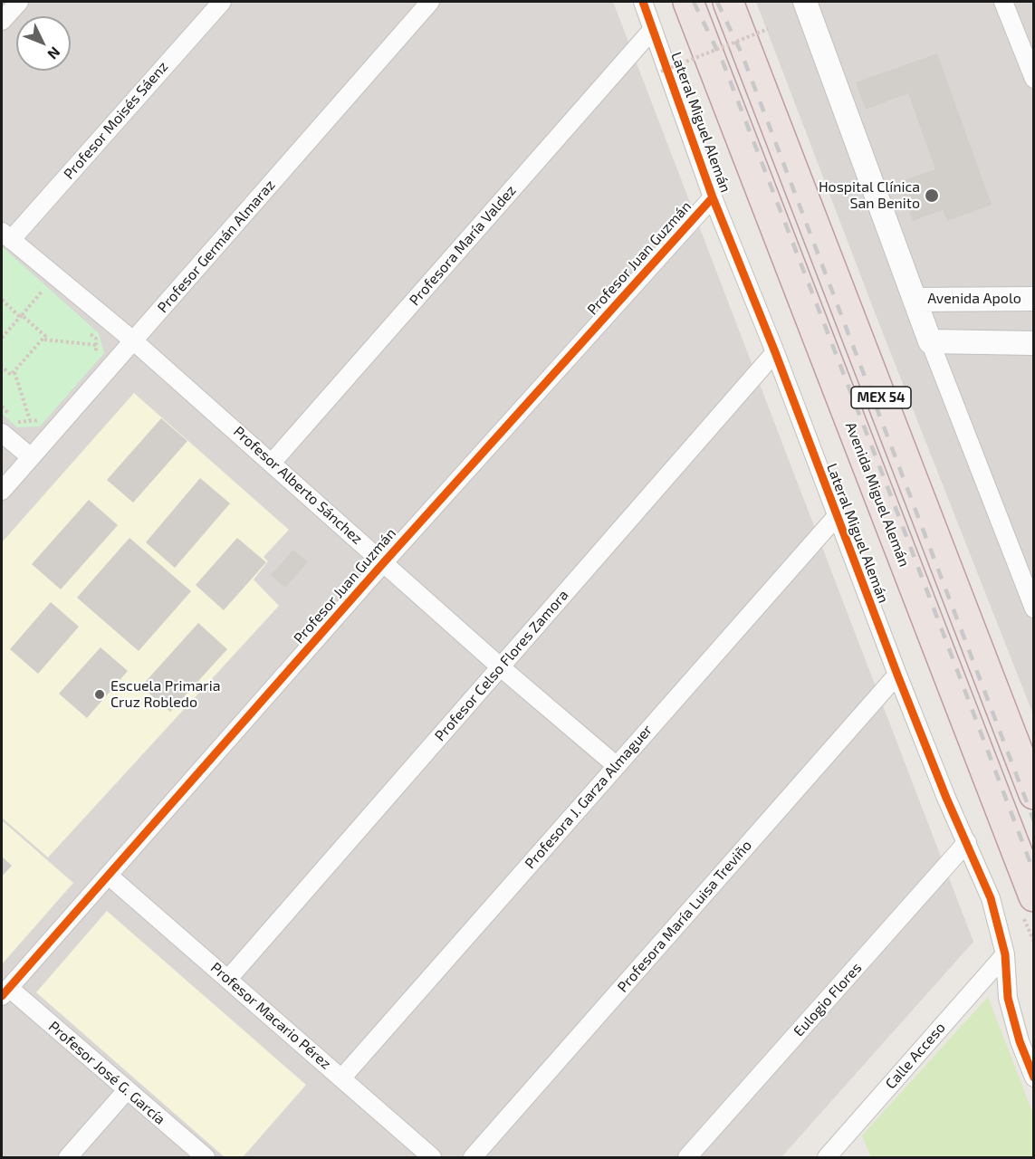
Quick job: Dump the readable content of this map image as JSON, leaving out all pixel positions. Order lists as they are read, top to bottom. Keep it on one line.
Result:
{"streets":{"highway":["MEX 54","Avenida Miguel Alemán"],"street":["Profesor Moisés Sáenz","Lateral Miguel Alemán","Profesora María Valdez","Profesor Germán Almaraz","Profesor Juan Guzmán","Avenida Apolo","Profesor Alberto Sánchez","Profesor Celso Flores Zamora","Profesora J. Garza Almaguer","Profesora María Luisa Treviño","Eulogio Flores","Profesor Macario Pérez","Calle Acceso","Profesor José G. García"]},"crossings":[["Profesor Moisés Sáenz","Profesor Alberto Sánchez"],["Lateral Miguel Alemán","Profesora María Valdez"],["Lateral Miguel Alemán","Profesor Juan Guzmán"],["Lateral Miguel Alemán","Profesor Celso Flores Zamora"],["Lateral Miguel Alemán","Profesora J. Garza Almaguer"],["Lateral Miguel Alemán","Profesora María Luisa Treviño"],["Lateral Miguel Alemán","Eulogio Flores"],["Lateral Miguel Alemán","Calle Acceso"],["Profesora María Valdez","Profesor Alberto Sánchez"],["Profesor Germán Almaraz","Profesor Alberto Sánchez"],["Profesor Juan Guzmán","Profesor Alberto Sánchez"],["Profesor Juan Guzmán","Profesor Macario Pérez"],["Profesor Juan Guzmán","Profesor José G. García"],["Profesor Alberto Sánchez","Profesor Celso Flores Zamora"],["Profesor Alberto Sánchez","Profesora J. Garza Almaguer"],["Profesor Celso Flores Zamora","Profesor Macario Pérez"],["Profesora J. Garza Almaguer","Profesor Macario Pérez"]],"places":["Hospital Clínica San Benito","Escuela Primaria Cruz Robledo"],"north":"bottom right"}
